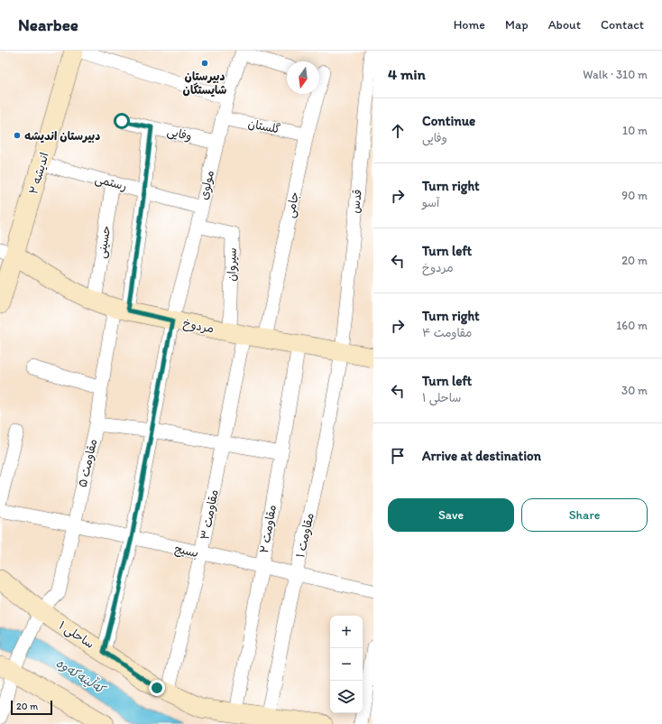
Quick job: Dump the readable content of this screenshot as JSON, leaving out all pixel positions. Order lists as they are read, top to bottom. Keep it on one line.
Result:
{"streets":{"street":["گلستان","وفایی","اندیشه ۲","رستمی","مولوی","قدس","جامی","حسینی","سیروان","مردوخ","مقاومت ۵","مقاومت ۳","مقاومت ۲","مقاومت ۱","بسیج","ساحلی ۱"]},"crossings":[["گلستان","مولوی"],["گلستان","جامی"],["وفایی","مولوی"],["وفایی","مقاومت ۵"],["اندیشه ۲","رستمی"],["اندیشه ۲","مردوخ"],["رستمی","مولوی"],["رستمی","حسینی"],["رستمی","مقاومت ۵"],["مولوی","سیروان"],["مولوی","مردوخ"],["مولوی","بسیج"],["مولوی","ساحلی ۱"],["قدس","مردوخ"],["قدس","مقاومت ۱"],["جامی","مردوخ"],["حسینی","مردوخ"],["سیروان","مردوخ"],["سیروان","مقاومت ۳"],["مردوخ","مقاومت ۵"],["مردوخ","مقاومت ۳"],["مردوخ","مقاومت ۲"],["مردوخ","مقاومت ۱"],["مقاومت ۵","بسیج"],["مقاومت ۵","ساحلی ۱"],["مقاومت ۳","بسیج"],["مقاومت ۳","ساحلی ۱"],["مقاومت ۲","بسیج"],["مقاومت ۲","ساحلی ۱"],["مقاومت ۱","بسیج"],["مقاومت ۱","ساحلی ۱"]],"water":["کەڵینەکەوە"],"places":["دبیرستان شایستگان","دبیرستان اندیشه"],"scale_bar":"20 m","north":"bottom","page":{"header":"Nearbee","nav":["Home","Map","About","Contact"],"heading":["4 min","Walk · 310 m"],"list":[["Continue","وفایی","10 m"],["Turn right","آسو","90 m"],["Turn left","مردوخ","20 m"],["Turn right","مقاومت ۴","160 m"],["Turn left","ساحلی ۱","30 m"],"Arrive at destination"],"buttons":["Save","Share"],"map_buttons":["+","−"],"scale":"20 m"}}
